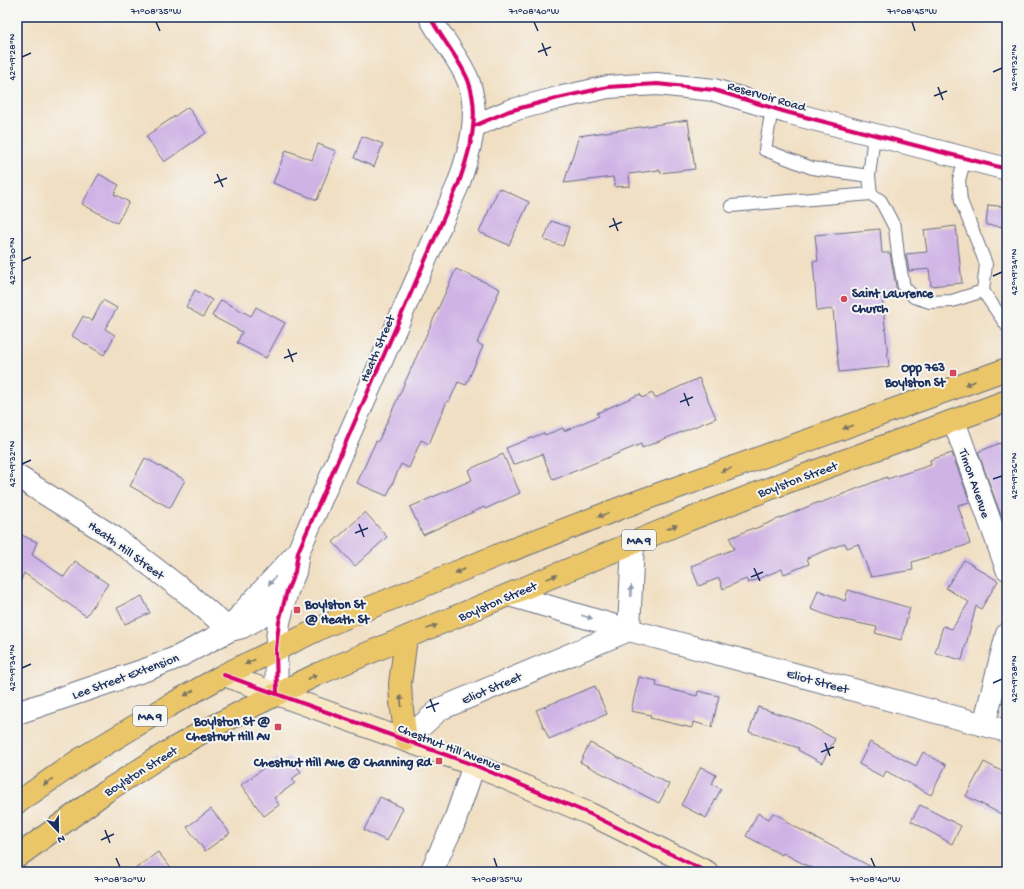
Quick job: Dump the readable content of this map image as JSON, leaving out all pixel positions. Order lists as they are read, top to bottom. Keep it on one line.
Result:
{"streets":{"highway":["Boylston Street","MA 9"],"main road":["Chestnut Hill Avenue"],"street":["Reservoir Road","Heath Street","Timon Avenue","Heath Hill Street","Lee Street Extension","Eliot Street"]},"crossings":[["Reservoir Road","Heath Street"],["Heath Street","Boylston Street"],["Heath Street","MA 9"],["Heath Street","Lee Street Extension"],["Heath Street","Chestnut Hill Avenue"],["Boylston Street","Timon Avenue"],["Boylston Street","Eliot Street"],["Boylston Street","Chestnut Hill Avenue"],["MA 9","Chestnut Hill Avenue"],["Heath Hill Street","Lee Street Extension"],["Eliot Street","Chestnut Hill Avenue"]],"places":{"other":["Saint Lawrence Church"],"transit":["Opp 763 Boylston St","Boylston St @ Heath St","Boylston St @ Chestnut Hill Av","Chestnut Hill Ave @ Channing Rd"]},"north":"bottom","coordinates":["71°08'35\"W","71°08'40\"W","71°08'45\"W","42°19'28\"N","42°19'32\"N","42°19'30\"N","42°19'34\"N","42°19'36\"N","42°19'38\"N","71°08'30\"W"]}
